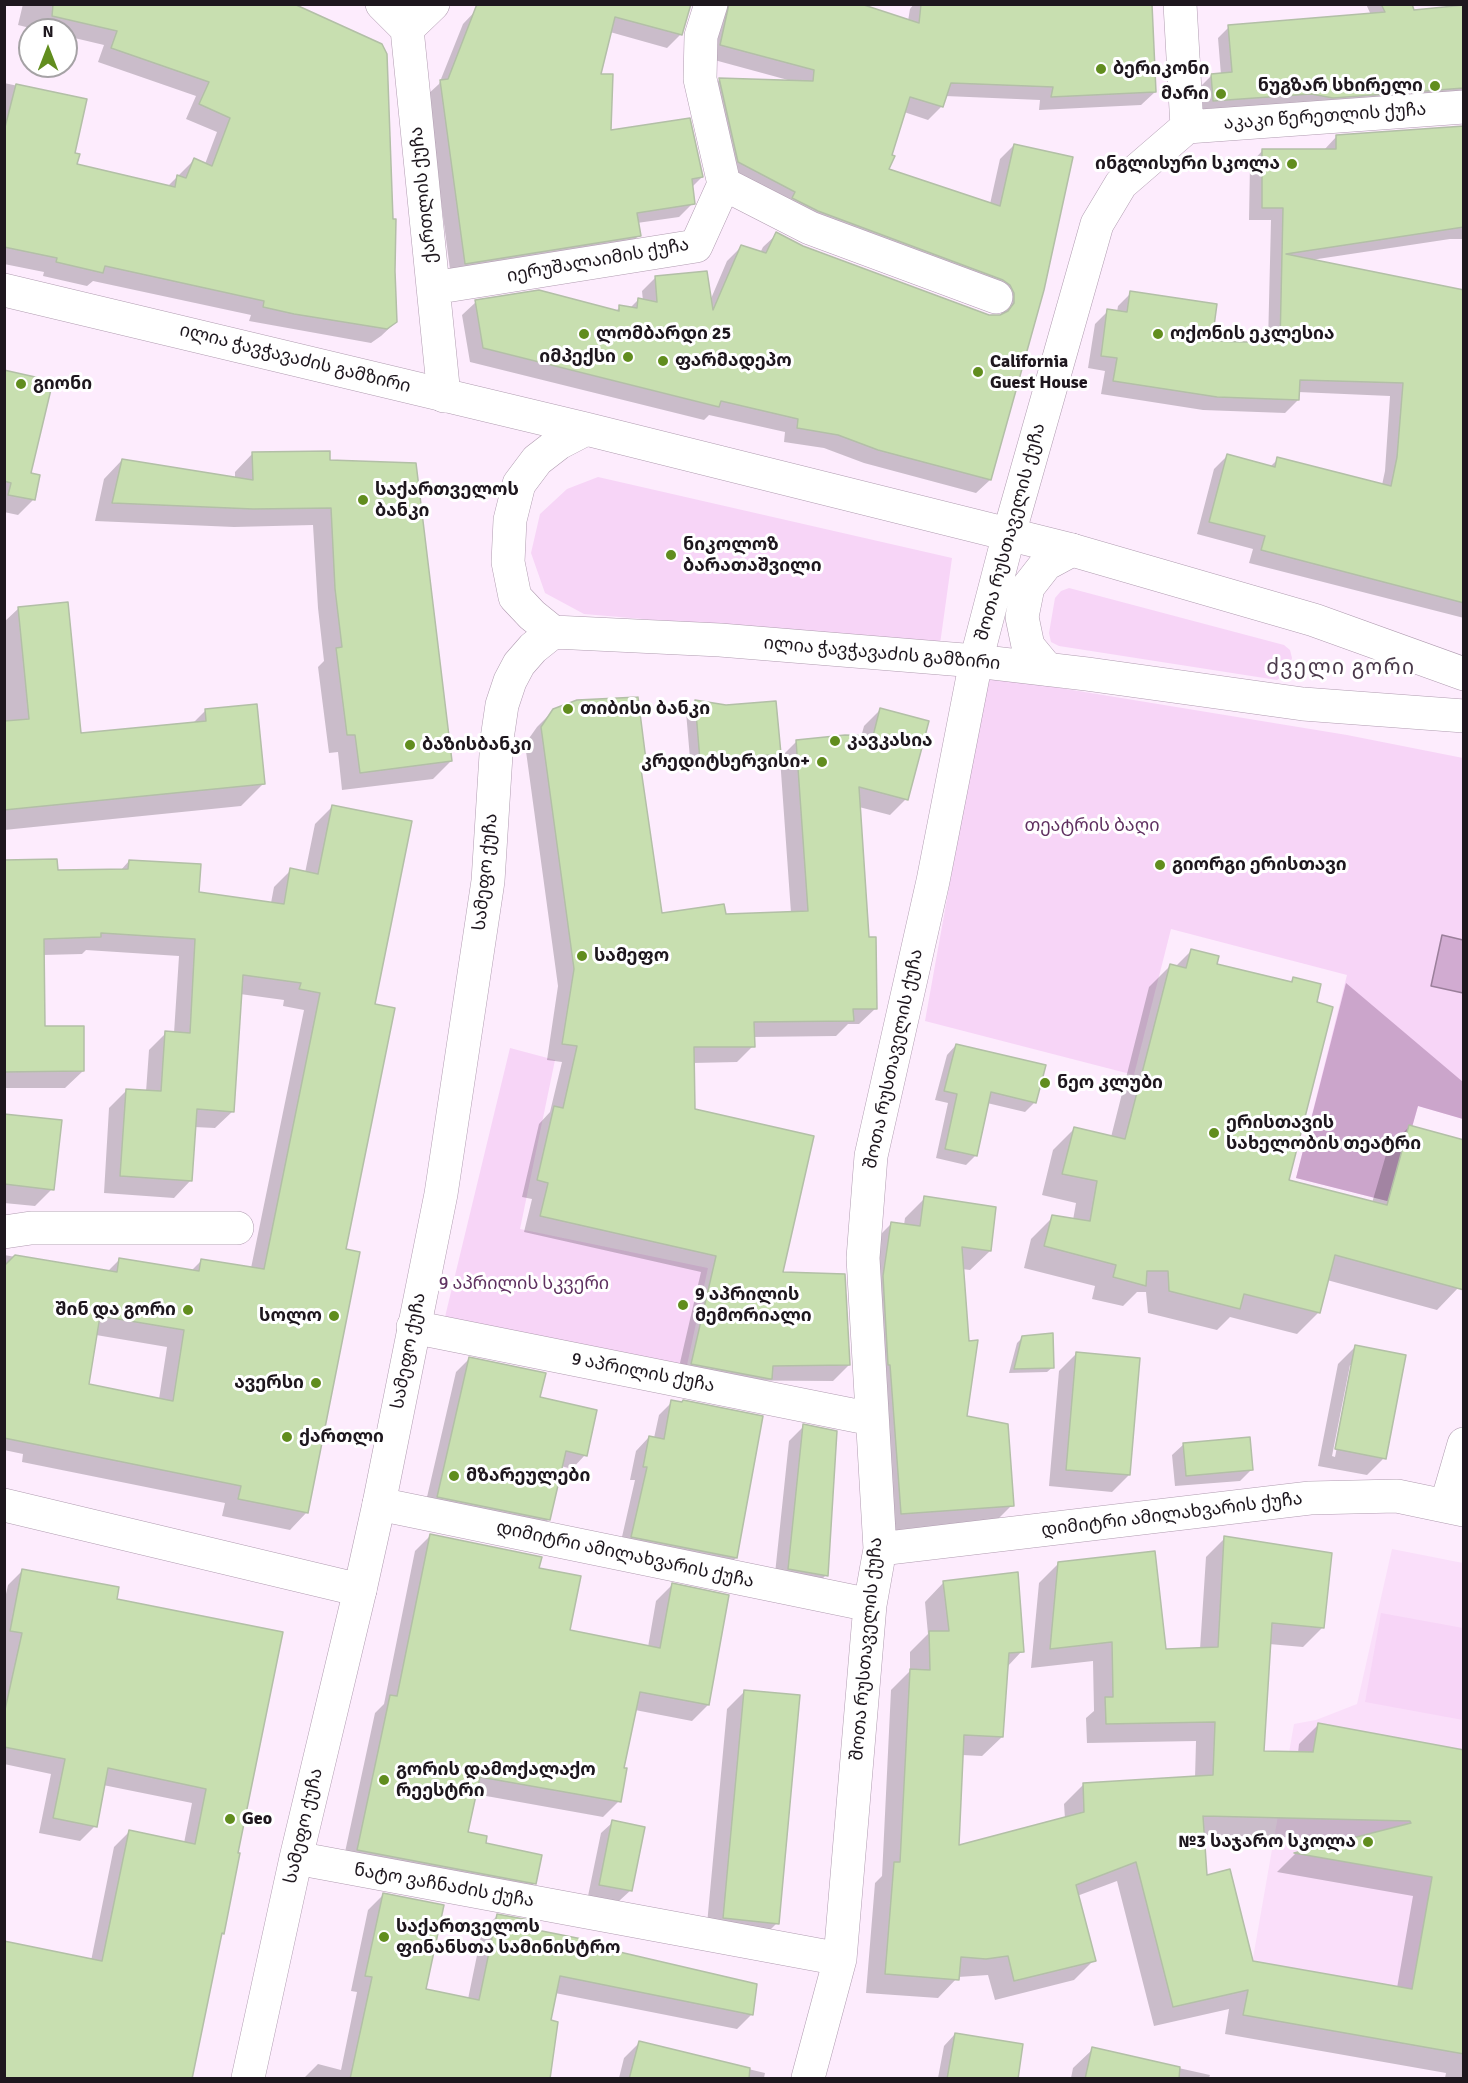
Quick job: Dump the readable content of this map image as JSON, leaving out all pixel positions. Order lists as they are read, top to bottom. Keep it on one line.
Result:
{"streets":{"street":["აკაკი წერეთლის ქუჩა","ქართლის ქუჩა","იერუშალაიმის ქუჩა","ილია ჭავჭავაძის გამზირი","შოთა რუსთაველის ქუჩა","სამეფო ქუჩა","9 აპრილის ქუჩა","დიმიტრი ამილახვარის ქუჩა","ნატო ვაჩნაძის ქუჩა"]},"crossings":[["აკაკი წერეთლის ქუჩა","შოთა რუსთაველის ქუჩა"],["ქართლის ქუჩა","იერუშალაიმის ქუჩა"],["ქართლის ქუჩა","ილია ჭავჭავაძის გამზირი"],["ილია ჭავჭავაძის გამზირი","შოთა რუსთაველის ქუჩა"],["ილია ჭავჭავაძის გამზირი","სამეფო ქუჩა"],["შოთა რუსთაველის ქუჩა","9 აპრილის ქუჩა"],["შოთა რუსთაველის ქუჩა","დიმიტრი ამილახვარის ქუჩა"],["შოთა რუსთაველის ქუჩა","ნატო ვაჩნაძის ქუჩა"],["სამეფო ქუჩა","9 აპრილის ქუჩა"],["სამეფო ქუჩა","დიმიტრი ამილახვარის ქუჩა"],["სამეფო ქუჩა","ნატო ვაჩნაძის ქუჩა"]],"districts":["ძველი გორი"],"parks":["თეატრის ბაღი","9 აპრილის სკვერი"],"places":["ბერიკონი","ნუგზარ სხირელი","მარი","ინგლისური სკოლა","ლომბარდი 25","ოქონის ეკლესია","იმპექსი","ფარმადეპო","California Guest House","გიონი","საქართველოს ბანკი","ნიკოლოზ ბარათაშვილი","თიბისი ბანკი","კავკასია","ბაზისბანკი","კრედიტსერვისი+","გიორგი ერისთავი","სამეფო","ნეო კლუბი","ერისთავის სახელობის თეატრი","9 აპრილის მემორიალი","შინ და გორი","სოლო","ავერსი","ქართლი","მზარეულები","გორის დამოქალაქო რეესტრი","Geo","№3 საჯარო სკოლა","საქართველოს ფინანსთა სამინისტრო"],"north":"top"}
